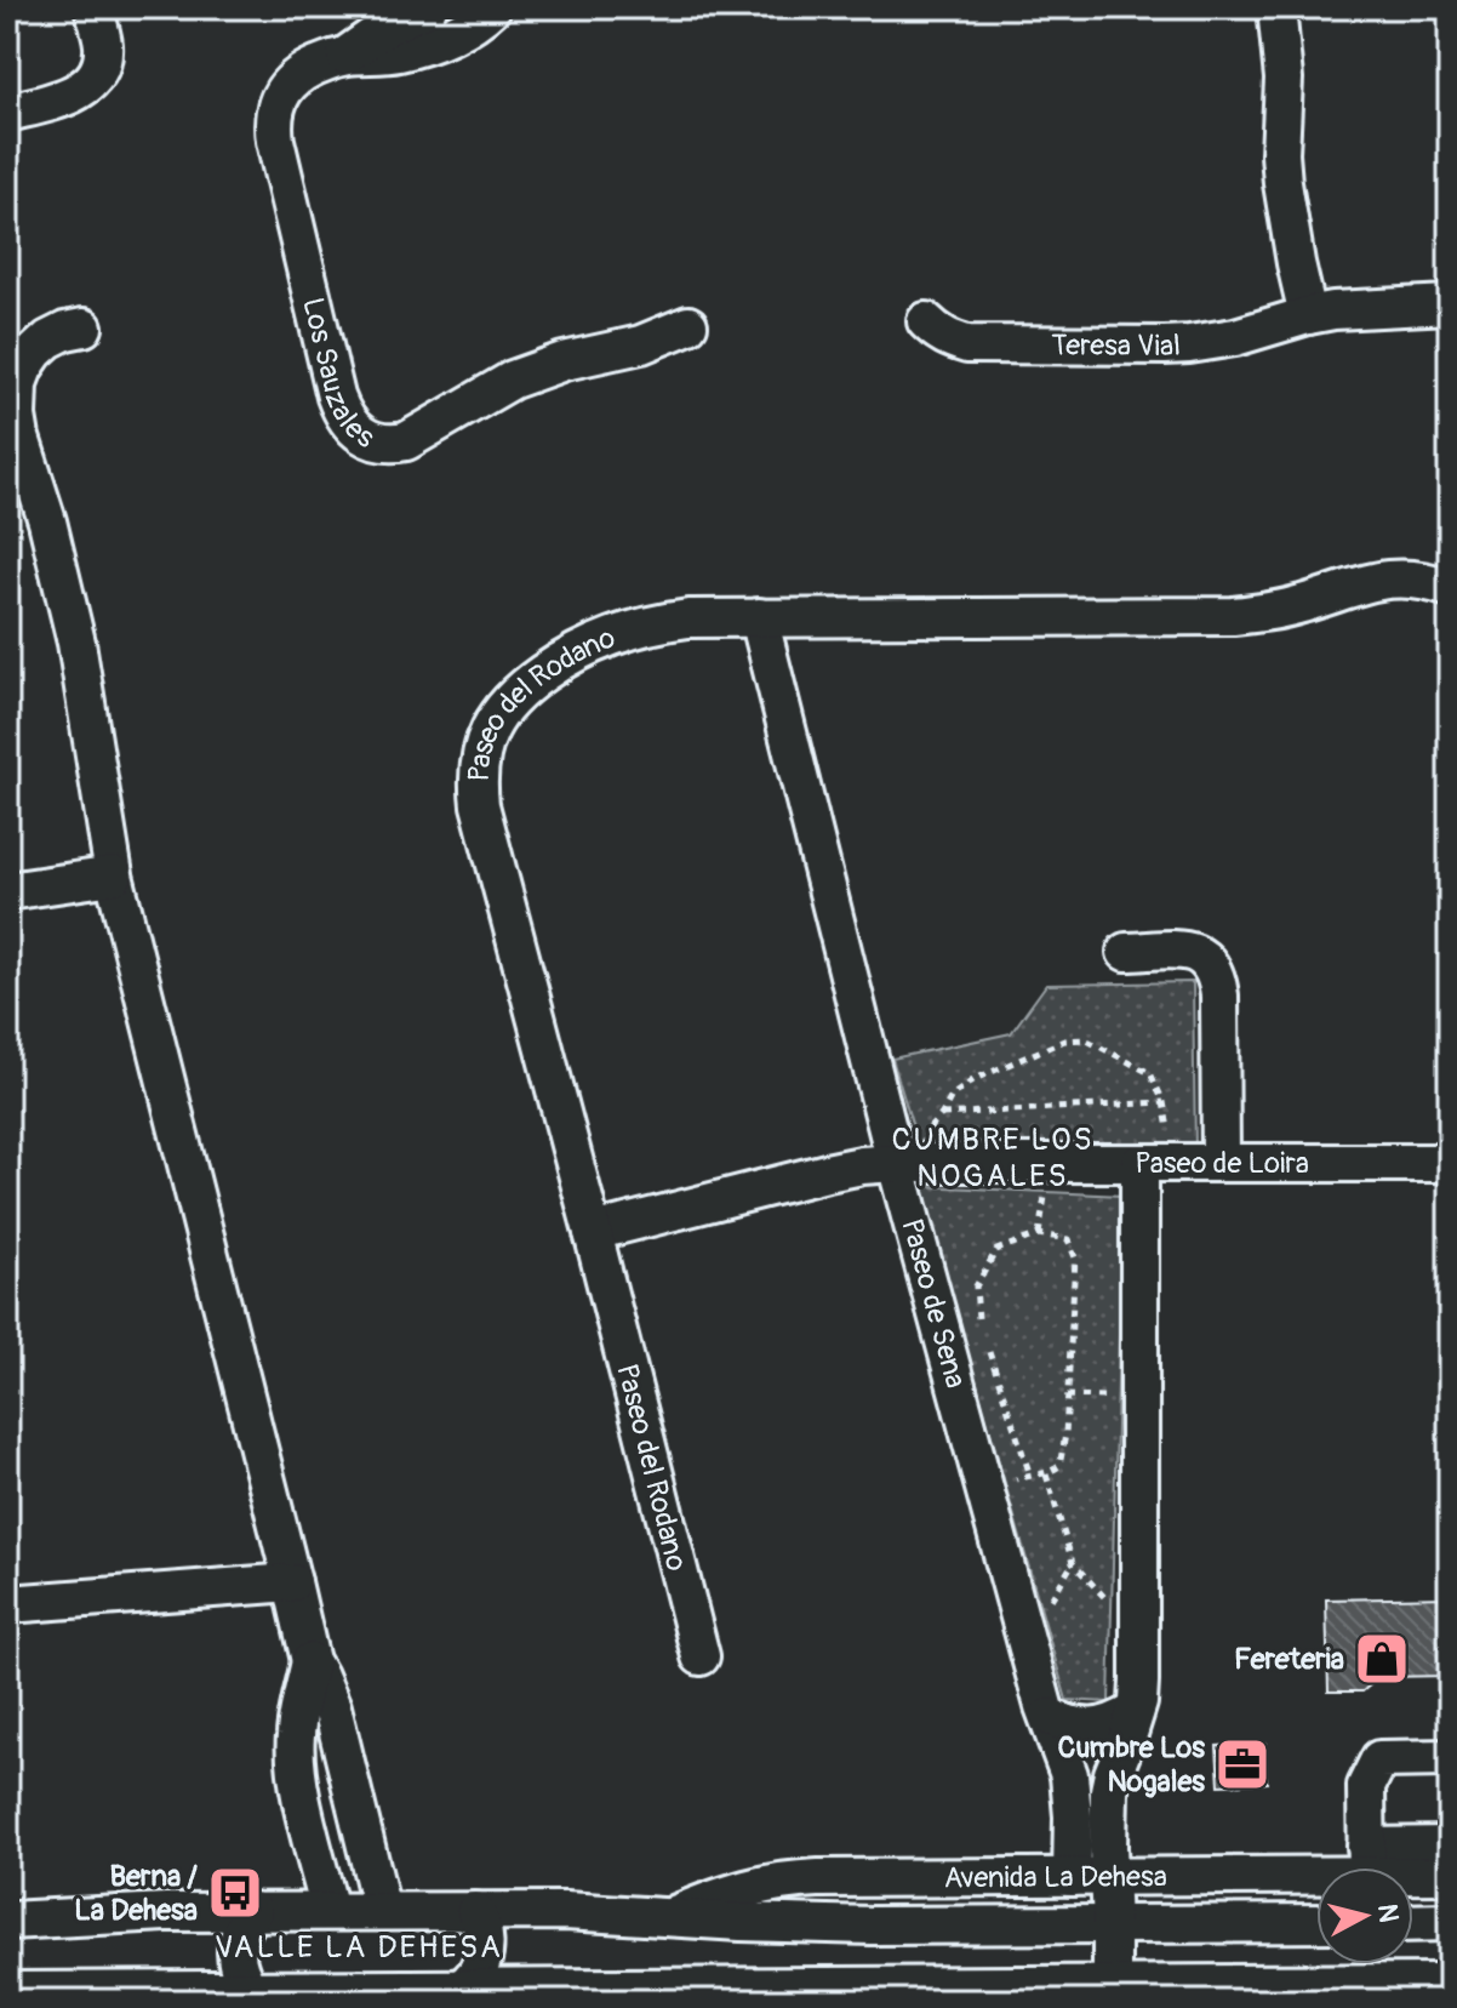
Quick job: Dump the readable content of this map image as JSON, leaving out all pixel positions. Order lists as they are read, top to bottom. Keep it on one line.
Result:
{"streets":{"street":["Teresa Vial","Los Sauzales","Paseo del Rodano","Paseo de Loira","Paseo de Sena","Avenida La Dehesa"]},"crossings":[["Paseo del Rodano","Paseo de Loira"],["Paseo del Rodano","Paseo de Sena"],["Paseo de Loira","Paseo de Sena"],["Paseo de Sena","Avenida La Dehesa"]],"districts":["CUMBRE LOS NOGALES","VALLE LA DEHESA"],"places":{"shop":["Fereteria"],"office":["Cumbre Los Nogales"],"bus stop":["Berna / La Dehesa"]},"north":"right"}
